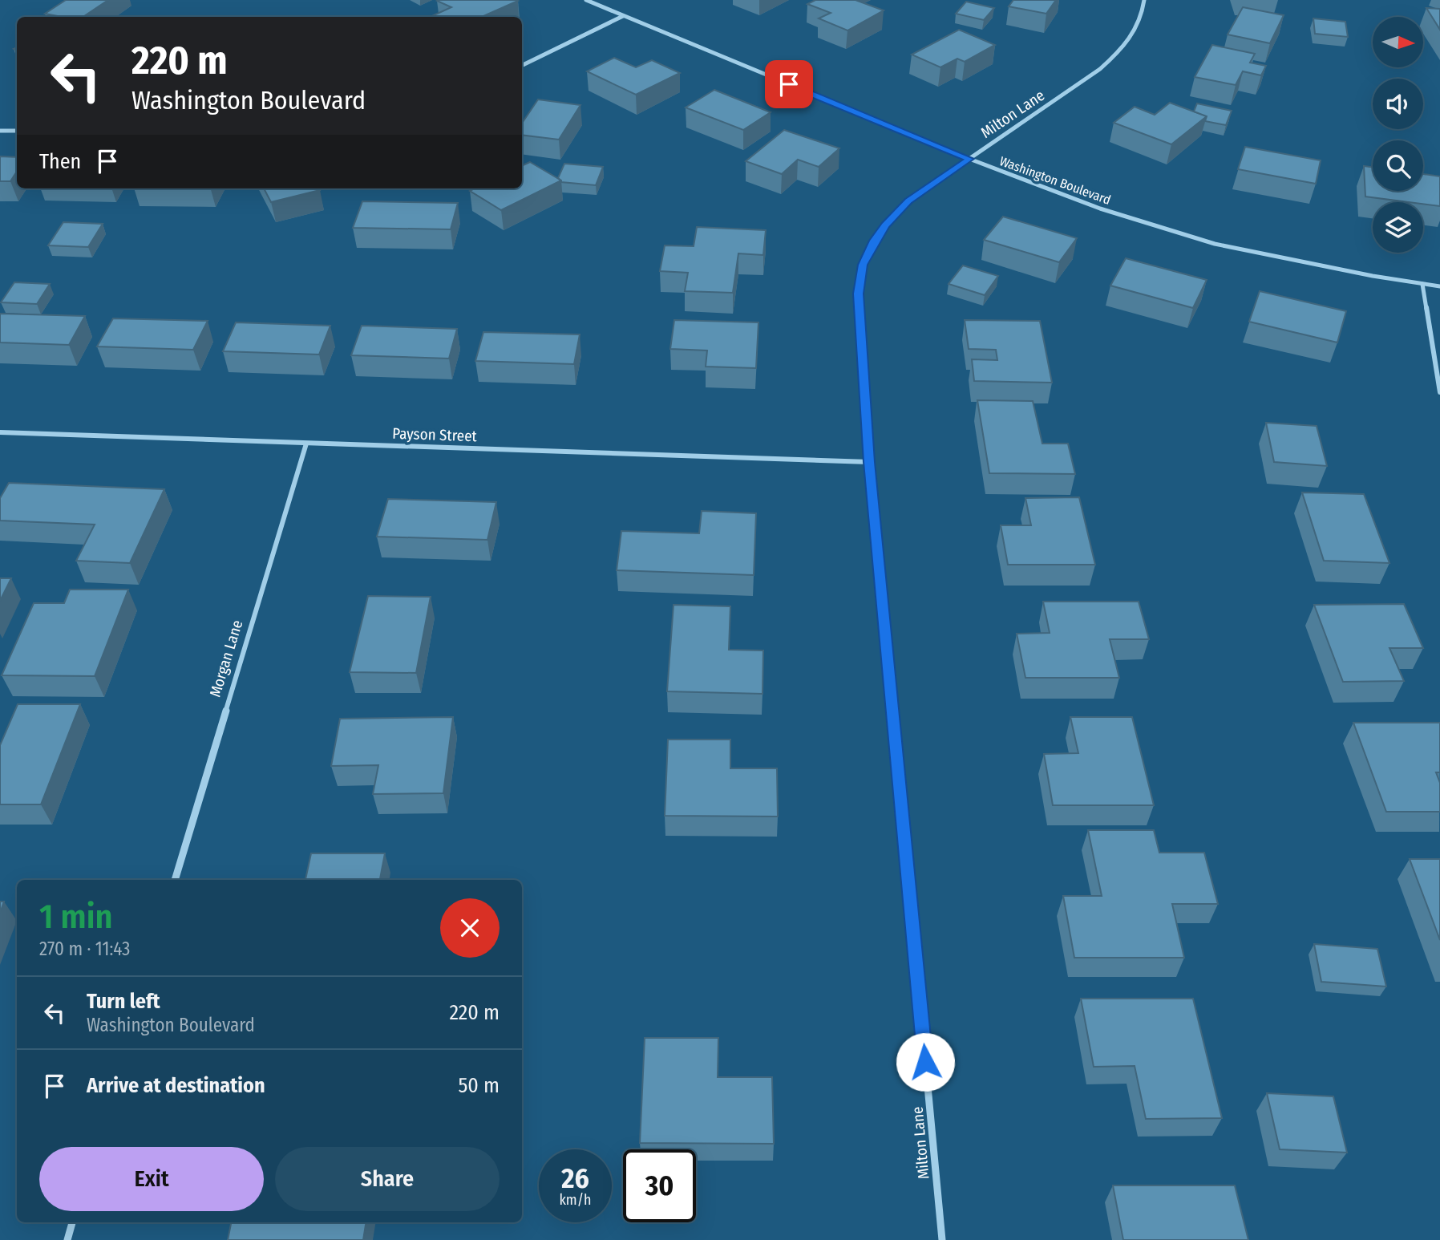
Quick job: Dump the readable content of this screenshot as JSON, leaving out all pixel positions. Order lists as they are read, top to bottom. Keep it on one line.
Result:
{"streets":{"street":["Milton Lane","Washington Boulevard","Payson Street","Morgan Lane"]},"crossings":[["Milton Lane","Washington Boulevard"],["Milton Lane","Payson Street"],["Payson Street","Morgan Lane"]],"north":"right","page":{"turn":["220 m","Washington Boulevard"],"then":"Then","heading":["1 min","270 m · 11:43"],"list":[{"name":"Turn left","note":"Washington Boulevard","value":"220 m"},{"name":"Arrive at destination","value":"50 m"}],"buttons":["Exit","Share"],"speed":"26 km/h","limit":"30"}}
